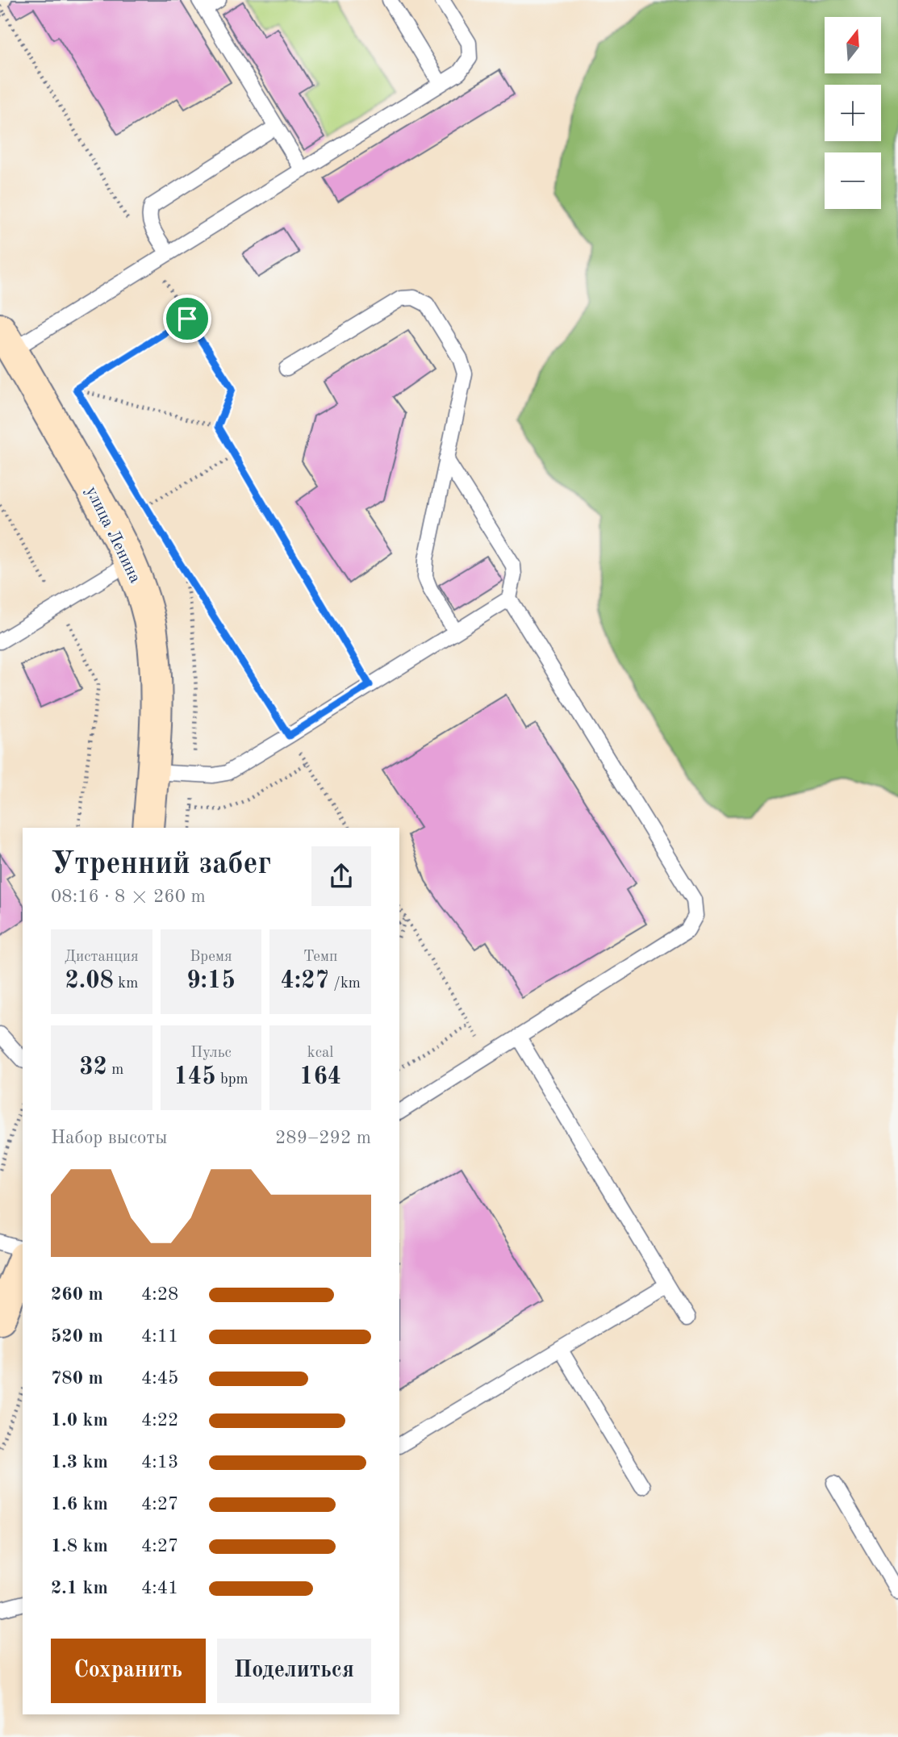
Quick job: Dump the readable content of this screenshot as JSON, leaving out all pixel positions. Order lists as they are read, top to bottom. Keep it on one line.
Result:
{"streets":{"street":["улица Ленина"]},"north":"top","page":{"map_buttons":["+","−"],"heading":["Утренний забег","08:16 · 8 × 260 m"],"stats":[["Дистанция","2.08 km"],["Время","9:15"],["Темп","4:27 /km"],["32 m"],["Пульс","145 bpm"],["kcal","164"]],"chart":["Набор высоты","289–292 m"],"list":[{"name":"260 m","note":"4:28"},{"name":"520 m","note":"4:11"},{"name":"780 m","note":"4:45"},{"name":"1.0 km","note":"4:22"},{"name":"1.3 km","note":"4:13"},{"name":"1.6 km","note":"4:27"},{"name":"1.8 km","note":"4:27"},{"name":"2.1 km","note":"4:41"}],"buttons":["Сохранить","Поделиться"]}}
